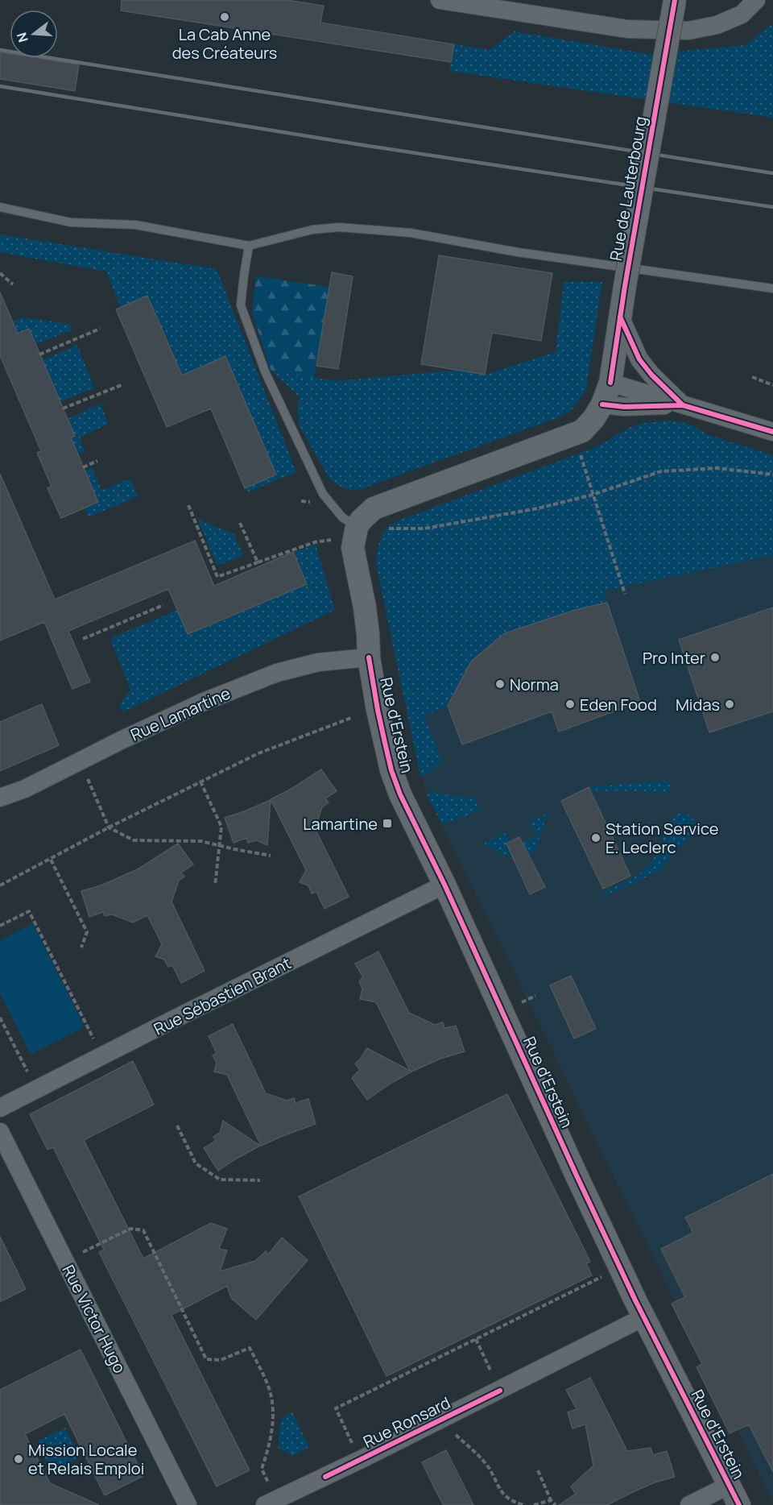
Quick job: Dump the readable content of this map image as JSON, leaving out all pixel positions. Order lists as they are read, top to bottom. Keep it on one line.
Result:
{"streets":{"street":["Rue de Lauterbourg","Rue Lamartine","Rue d'Erstein","Rue Sébastien Brant","Rue Victor Hugo","Rue Ronsard"]},"crossings":[["Rue Lamartine","Rue d'Erstein"],["Rue d'Erstein","Rue Sébastien Brant"],["Rue d'Erstein","Rue Ronsard"]],"places":{"other":["La Cab Anne des Créateurs","Pro Inter","Norma","Eden Food","Midas","Station Service E. Leclerc","Mission Locale et Relais Emploi"],"transit":["Lamartine"]},"north":"left"}
